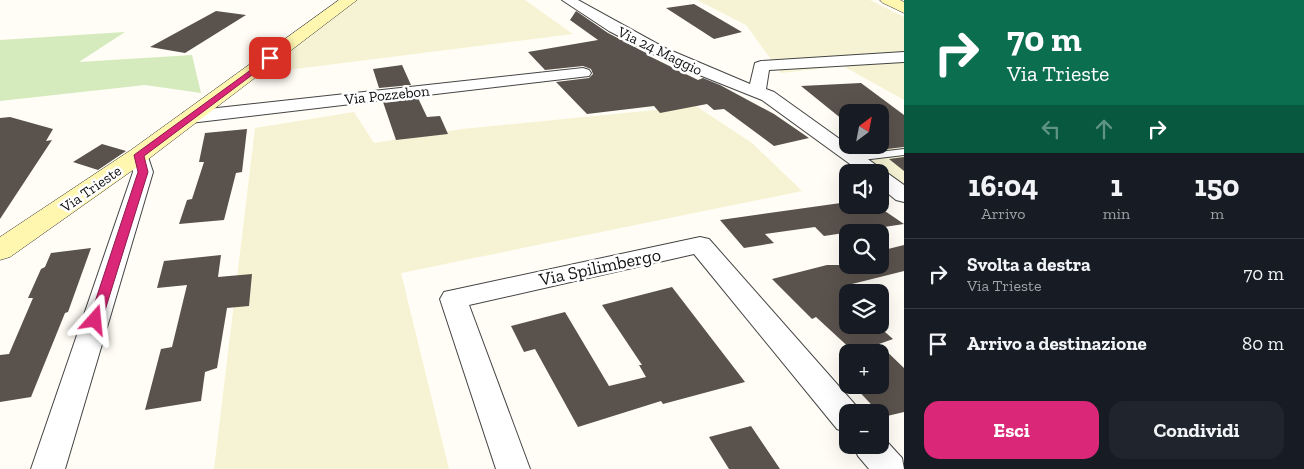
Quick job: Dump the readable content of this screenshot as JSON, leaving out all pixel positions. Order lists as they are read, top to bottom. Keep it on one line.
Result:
{"streets":{"street":["Via 24 Maggio","Via Pozzebon","Via Trieste","Via Spilimbergo"]},"crossings":[["Via Pozzebon","Via Trieste"]],"north":"top right","page":{"turn":["70 m","Via Trieste"],"map_buttons":["+","−"],"eta":["16:04","Arrivo","1","min","150","m"],"list":[{"name":"Svolta a destra","note":"Via Trieste","value":"70 m"},{"name":"Arrivo a destinazione","value":"80 m"}],"buttons":["Esci","Condividi"]}}
